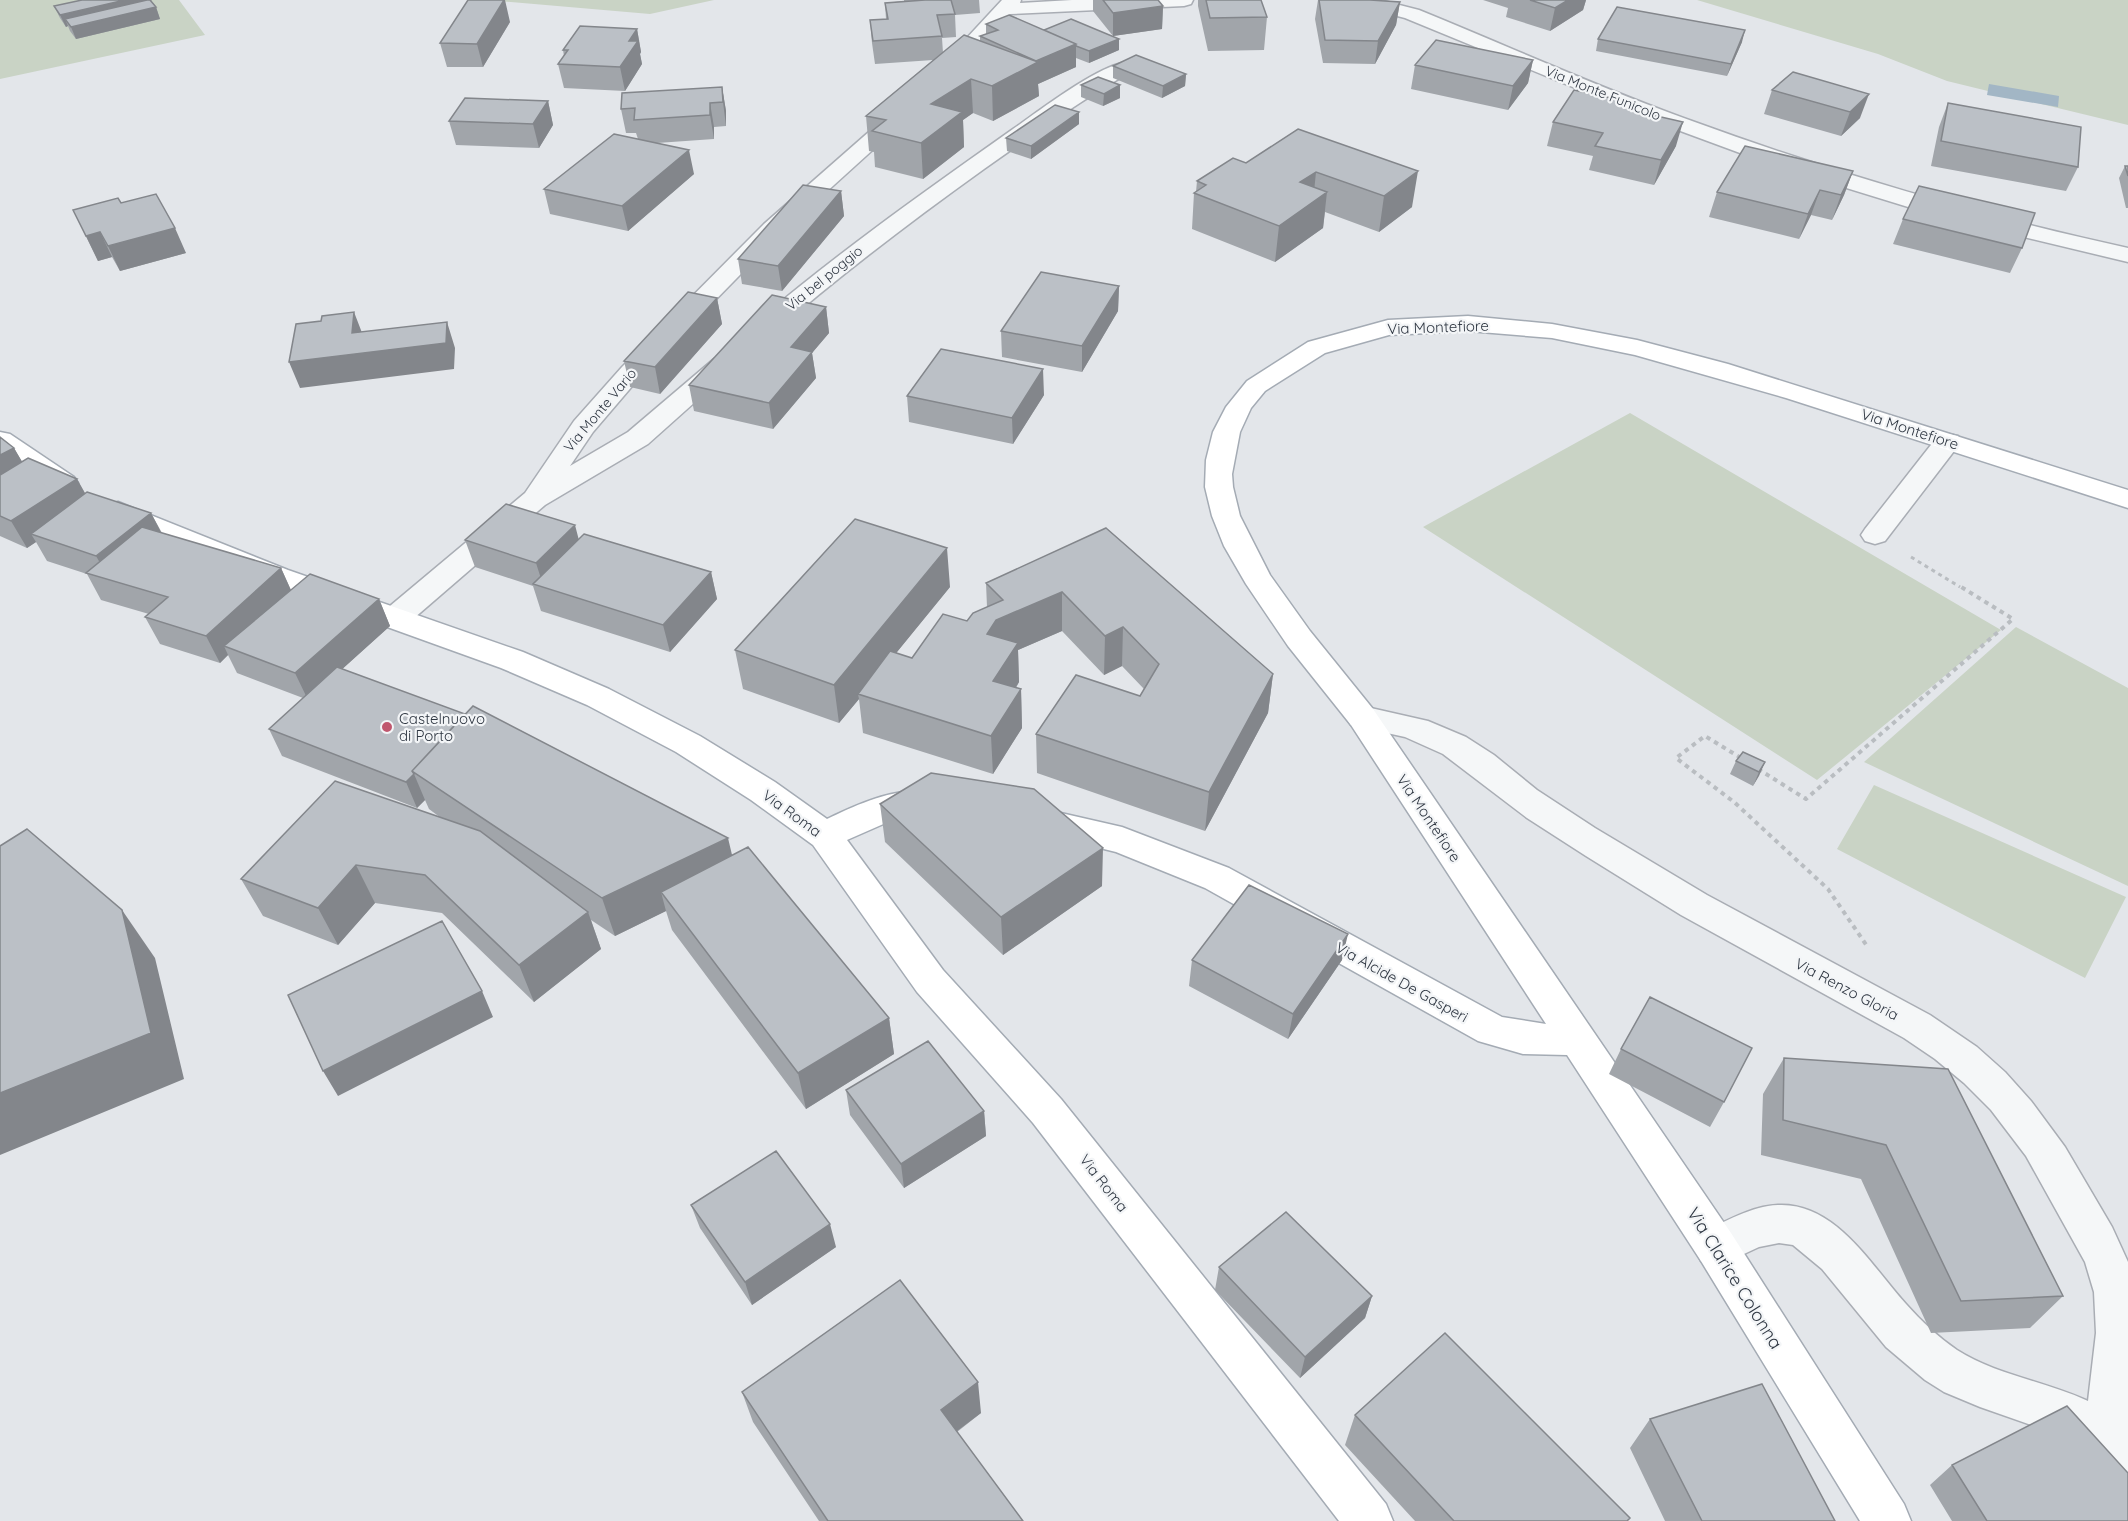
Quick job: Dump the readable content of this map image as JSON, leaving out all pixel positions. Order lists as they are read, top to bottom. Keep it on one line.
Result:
{"streets":{"main road":["Via Montefiore","Via Roma","Via Alcide De Gasperi","Via Clarice Colonna"],"street":["Via Monte Funicolo","Via bel poggio","Via Monte Vario","Via Renzo Gloria"]},"crossings":[["Via bel poggio","Via Monte Vario"],["Via Montefiore","Via Alcide De Gasperi"],["Via Montefiore","Via Renzo Gloria"],["Via Montefiore","Via Clarice Colonna"],["Via Monte Vario","Via Roma"],["Via Alcide De Gasperi","Via Clarice Colonna"]],"places":["Castelnuovo di Porto"]}
